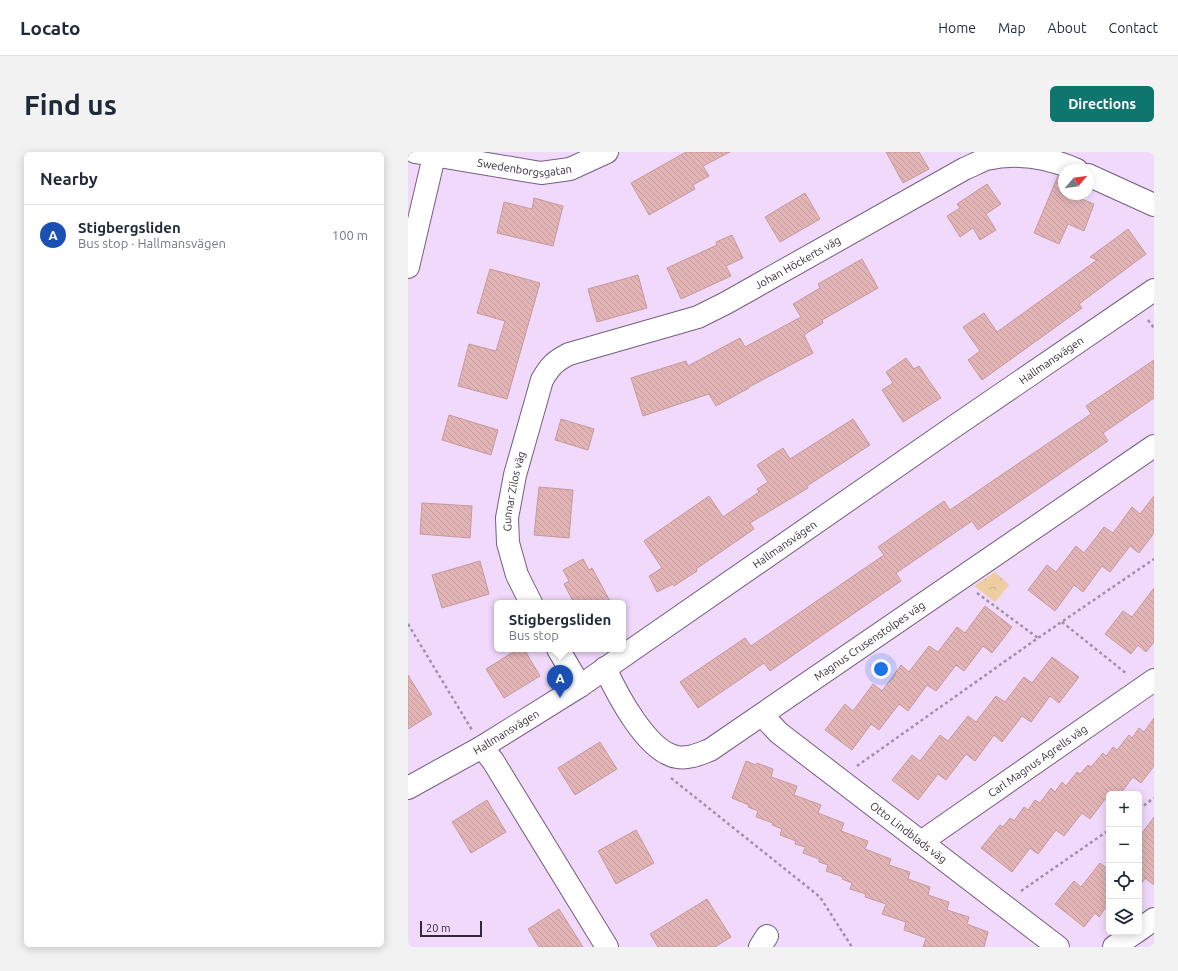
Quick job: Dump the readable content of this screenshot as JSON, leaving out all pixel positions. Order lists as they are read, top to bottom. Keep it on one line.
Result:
{"streets":{"street":["Swedenborgsgatan","Johan Höckerts väg","Hallmansvägen","Gunnar Zilos väg","Magnus Crusenstolpes väg","Carl Magnus Agrells väg","Otto Lindblads väg"]},"crossings":[["Johan Höckerts väg","Gunnar Zilos väg"],["Hallmansvägen","Magnus Crusenstolpes väg"],["Magnus Crusenstolpes väg","Otto Lindblads väg"],["Carl Magnus Agrells väg","Otto Lindblads väg"]],"scale_bar":"20 m","north":"top right","page":{"header":"Locato","nav":["Home","Map","About","Contact"],"buttons":"Directions","title":"Find us","heading":"Nearby","list":[{"mark":"A","name":"Stigbergsliden","note":"Bus stop · Hallmansvägen","value":"100 m"}],"popup":["Stigbergsliden","Bus stop"],"pins":"A","map_buttons":["+","−"],"scale":"20 m"}}
